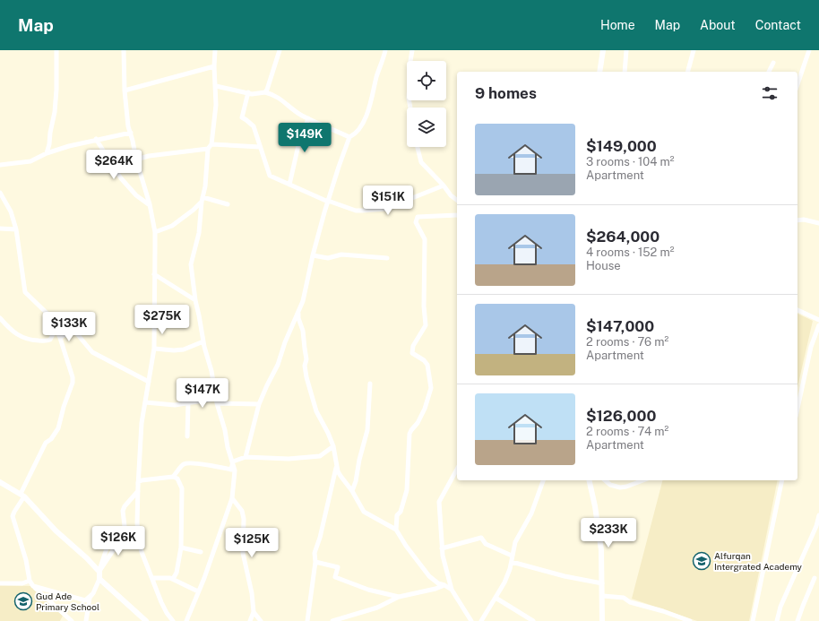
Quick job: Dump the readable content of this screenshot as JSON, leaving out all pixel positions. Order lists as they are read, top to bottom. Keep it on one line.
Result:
{"places":{"school or university":["Alfurqan Intergrated Academy","Gud Ade Primary School"]},"page":{"header":"Map","nav":["Home","Map","About","Contact"],"heading":"9 homes","list":[{"name":"$149,000","note":"3 rooms · 104 m² · Apartment"},{"name":"$264,000","note":"4 rooms · 152 m² · House"},{"name":"$147,000","note":"2 rooms · 76 m² · Apartment"},{"name":"$126,000","note":"2 rooms · 74 m² · Apartment"}],"price":["$149K","$264K","$151K","$275K","$133K","$147K","$233K","$126K","$125K"]}}
